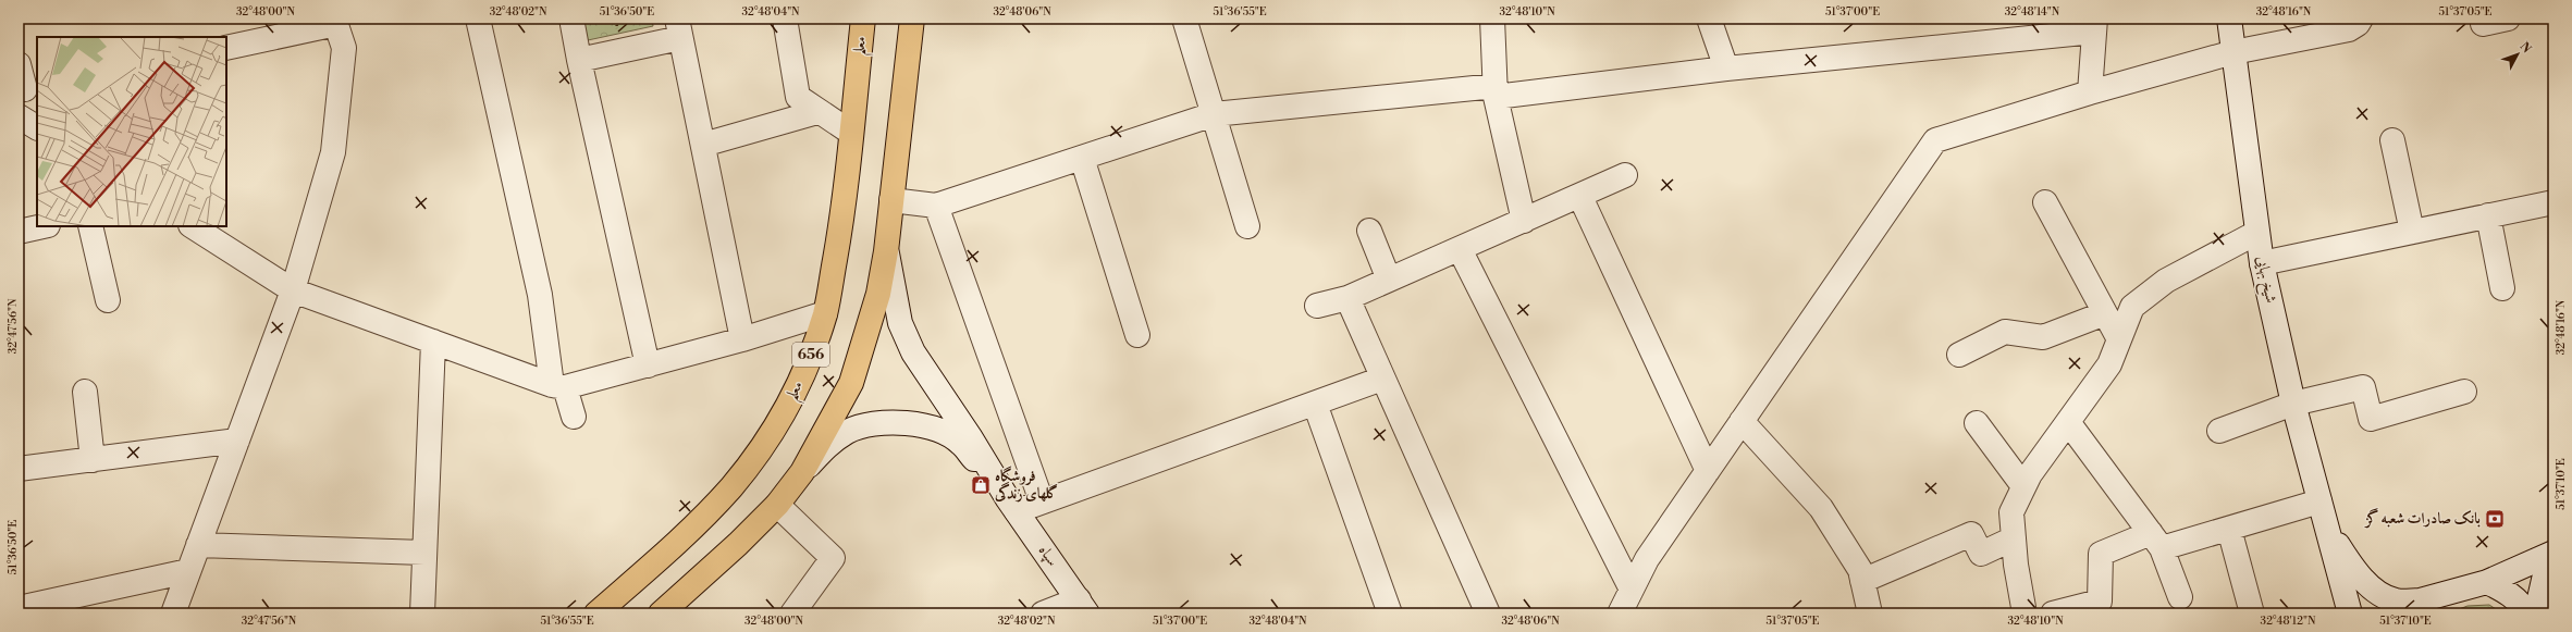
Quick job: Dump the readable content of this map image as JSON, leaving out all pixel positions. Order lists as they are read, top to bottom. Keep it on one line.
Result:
{"streets":{"main road":["معلم","656"],"street":["شیخ بهایی","سپاه"]},"places":{"shop":["فروشگاه گلهای زندگی"],"bank":["بانک صادرات شعبه گز"]},"north":"top right","coordinates":["32°48'00\"N","32°48'02\"N","51°36'50\"E","32°48'04\"N","32°48'06\"N","51°36'55\"E","32°48'10\"N","51°37'00\"E","32°48'14\"N","32°48'16\"N","51°37'05\"E","32°47'56\"N","51°37'10\"E","32°48'12\"N"]}
